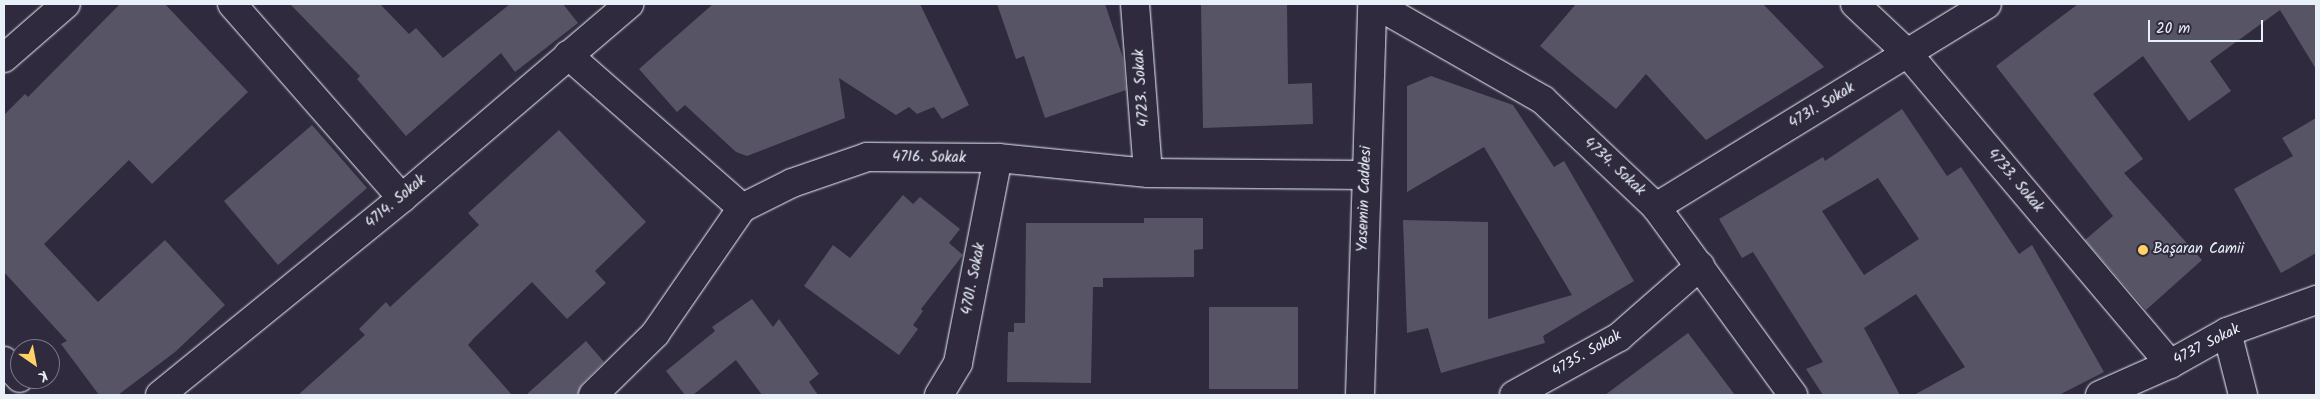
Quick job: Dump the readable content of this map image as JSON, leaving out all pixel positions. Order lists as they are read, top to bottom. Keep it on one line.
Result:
{"streets":{"street":["4723. Sokak","4731. Sokak","4716. Sokak","4734. Sokak","4733. Sokak","Yasemin Caddesi","4714. Sokak","4701. Sokak","4737 Sokak","4735. Sokak"]},"crossings":[["4723. Sokak","4716. Sokak"],["4731. Sokak","4734. Sokak"],["4731. Sokak","4733. Sokak"],["4716. Sokak","Yasemin Caddesi"],["4716. Sokak","4701. Sokak"],["4734. Sokak","Yasemin Caddesi"],["4734. Sokak","4735. Sokak"],["4733. Sokak","4737 Sokak"]],"places":["Başaran Camii"],"scale_bar":"20 m","north":"bottom right"}
